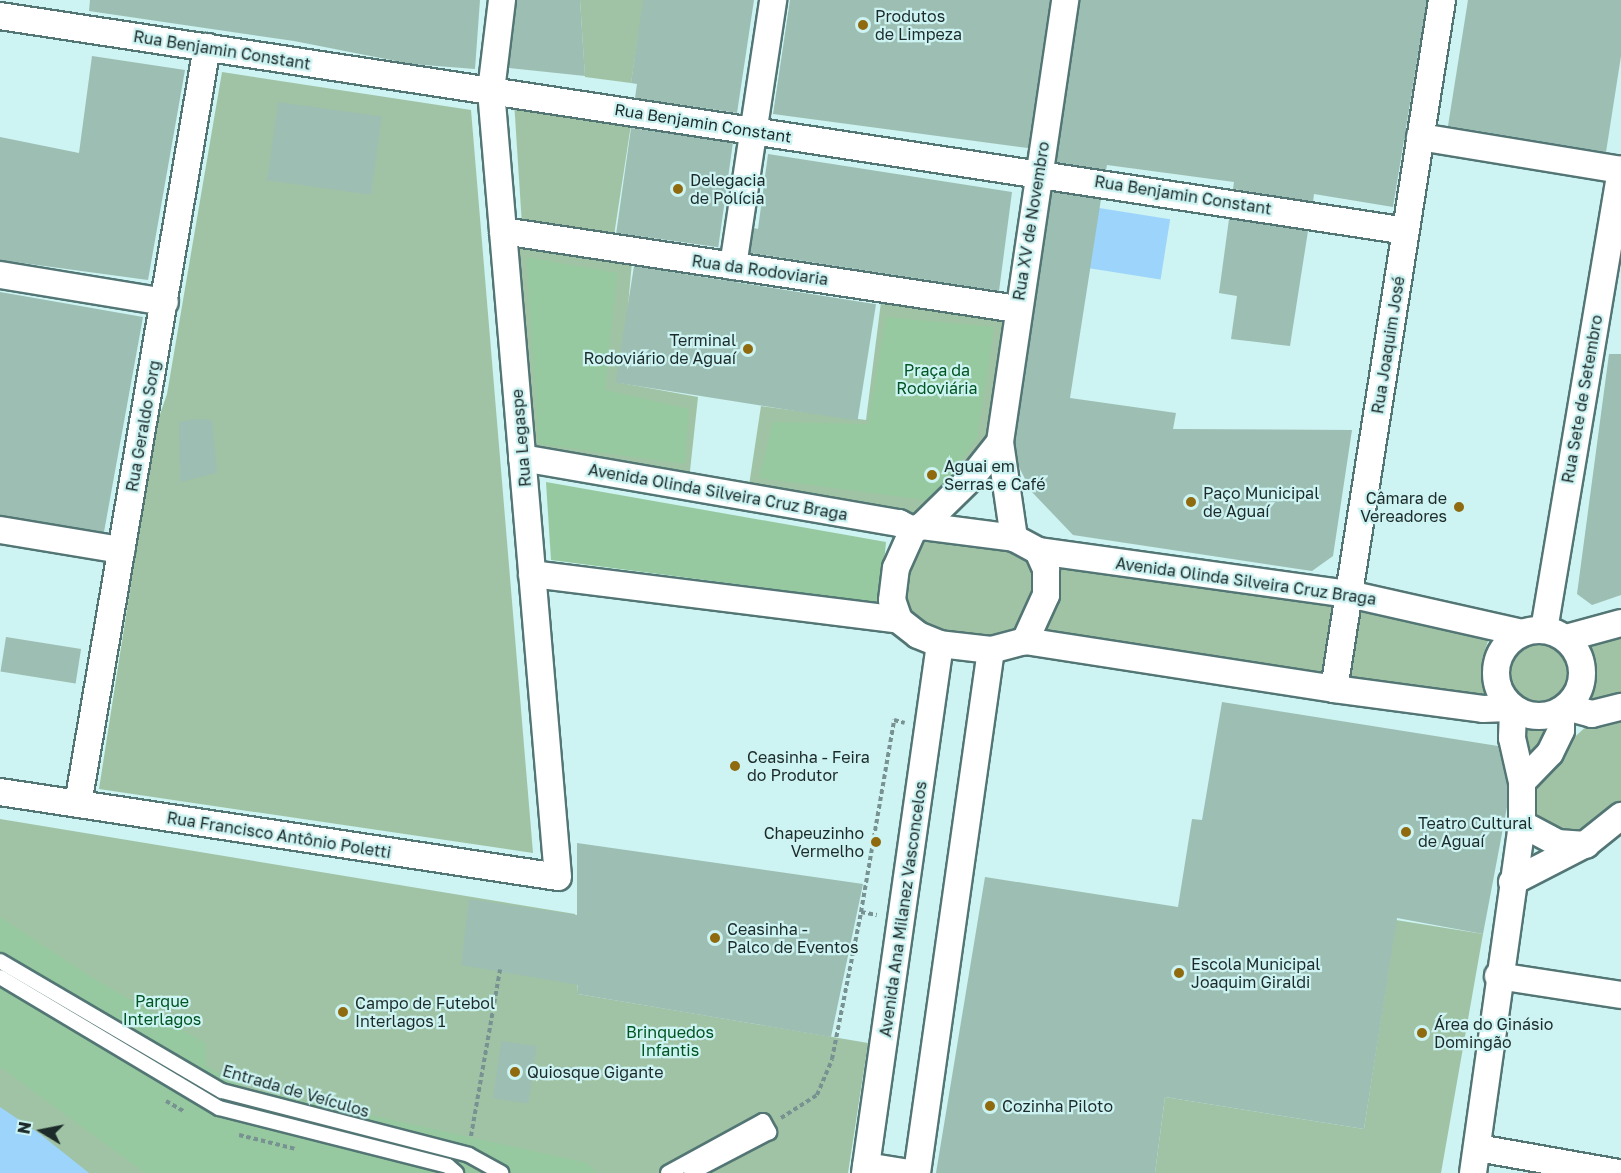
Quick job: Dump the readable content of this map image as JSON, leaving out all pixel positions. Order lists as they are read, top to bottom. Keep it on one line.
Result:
{"streets":{"street":["Rua Benjamin Constant","Rua XV de Novembro","Rua da Rodoviaria","Rua Joaquim José","Rua Sete de Setembro","Rua Geraldo Sorg","Rua Legaspe","Avenida Olinda Silveira Cruz Braga","Rua Francisco Antônio Poletti","Avenida Ana Milanez Vasconcelos"],"lane":["Entrada de Veículos"]},"crossings":[["Rua Benjamin Constant","Rua XV de Novembro"],["Rua Benjamin Constant","Rua Joaquim José"],["Rua Benjamin Constant","Rua Geraldo Sorg"],["Rua Benjamin Constant","Rua Legaspe"],["Rua XV de Novembro","Rua da Rodoviaria"],["Rua XV de Novembro","Avenida Olinda Silveira Cruz Braga"],["Rua XV de Novembro","Avenida Ana Milanez Vasconcelos"],["Rua da Rodoviaria","Rua Legaspe"],["Rua Joaquim José","Avenida Olinda Silveira Cruz Braga"],["Rua Sete de Setembro","Avenida Olinda Silveira Cruz Braga"],["Rua Geraldo Sorg","Rua Francisco Antônio Poletti"],["Rua Legaspe","Avenida Olinda Silveira Cruz Braga"],["Rua Legaspe","Rua Francisco Antônio Poletti"],["Avenida Olinda Silveira Cruz Braga","Avenida Ana Milanez Vasconcelos"]],"parks":["Praça da Rodoviária","Parque Interlagos","Brinquedos Infantis"],"places":["Produtos de Limpeza","Delegacia de Polícia","Terminal Rodoviário de Aguaí","Aguai em Serras e Café","Paço Municipal de Aguaí","Câmara de Vereadores","Ceasinha - Feira do Produtor","Teatro Cultural de Aguaí","Chapeuzinho Vermelho","Ceasinha - Palco de Eventos","Escola Municipal Joaquim Giraldi","Campo de Futebol Interlagos 1","Área do Ginásio Domingão","Quiosque Gigante","Cozinha Piloto"],"north":"left"}
